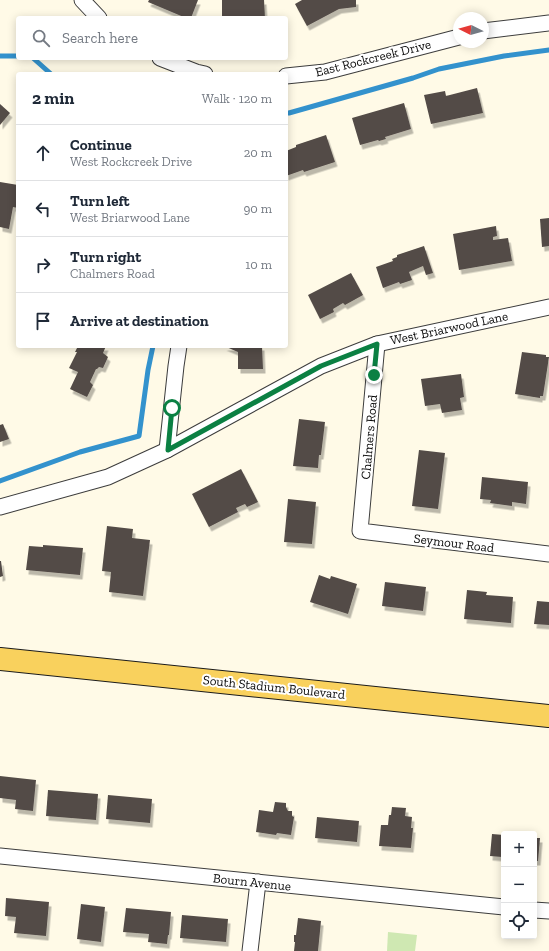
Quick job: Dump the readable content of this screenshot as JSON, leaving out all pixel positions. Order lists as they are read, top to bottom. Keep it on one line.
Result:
{"streets":{"main road":["South Stadium Boulevard"],"street":["East Rockcreek Drive","West Briarwood Lane","Chalmers Road","Seymour Road","Bourn Avenue"]},"crossings":[["West Briarwood Lane","Chalmers Road"],["Chalmers Road","Seymour Road"]],"north":"left","page":{"search":"Search here","heading":["2 min","Walk · 120 m"],"list":[["Continue","West Rockcreek Drive","20 m"],["Turn left","West Briarwood Lane","90 m"],["Turn right","Chalmers Road","10 m"],"Arrive at destination"],"map_buttons":["+","−"]}}
